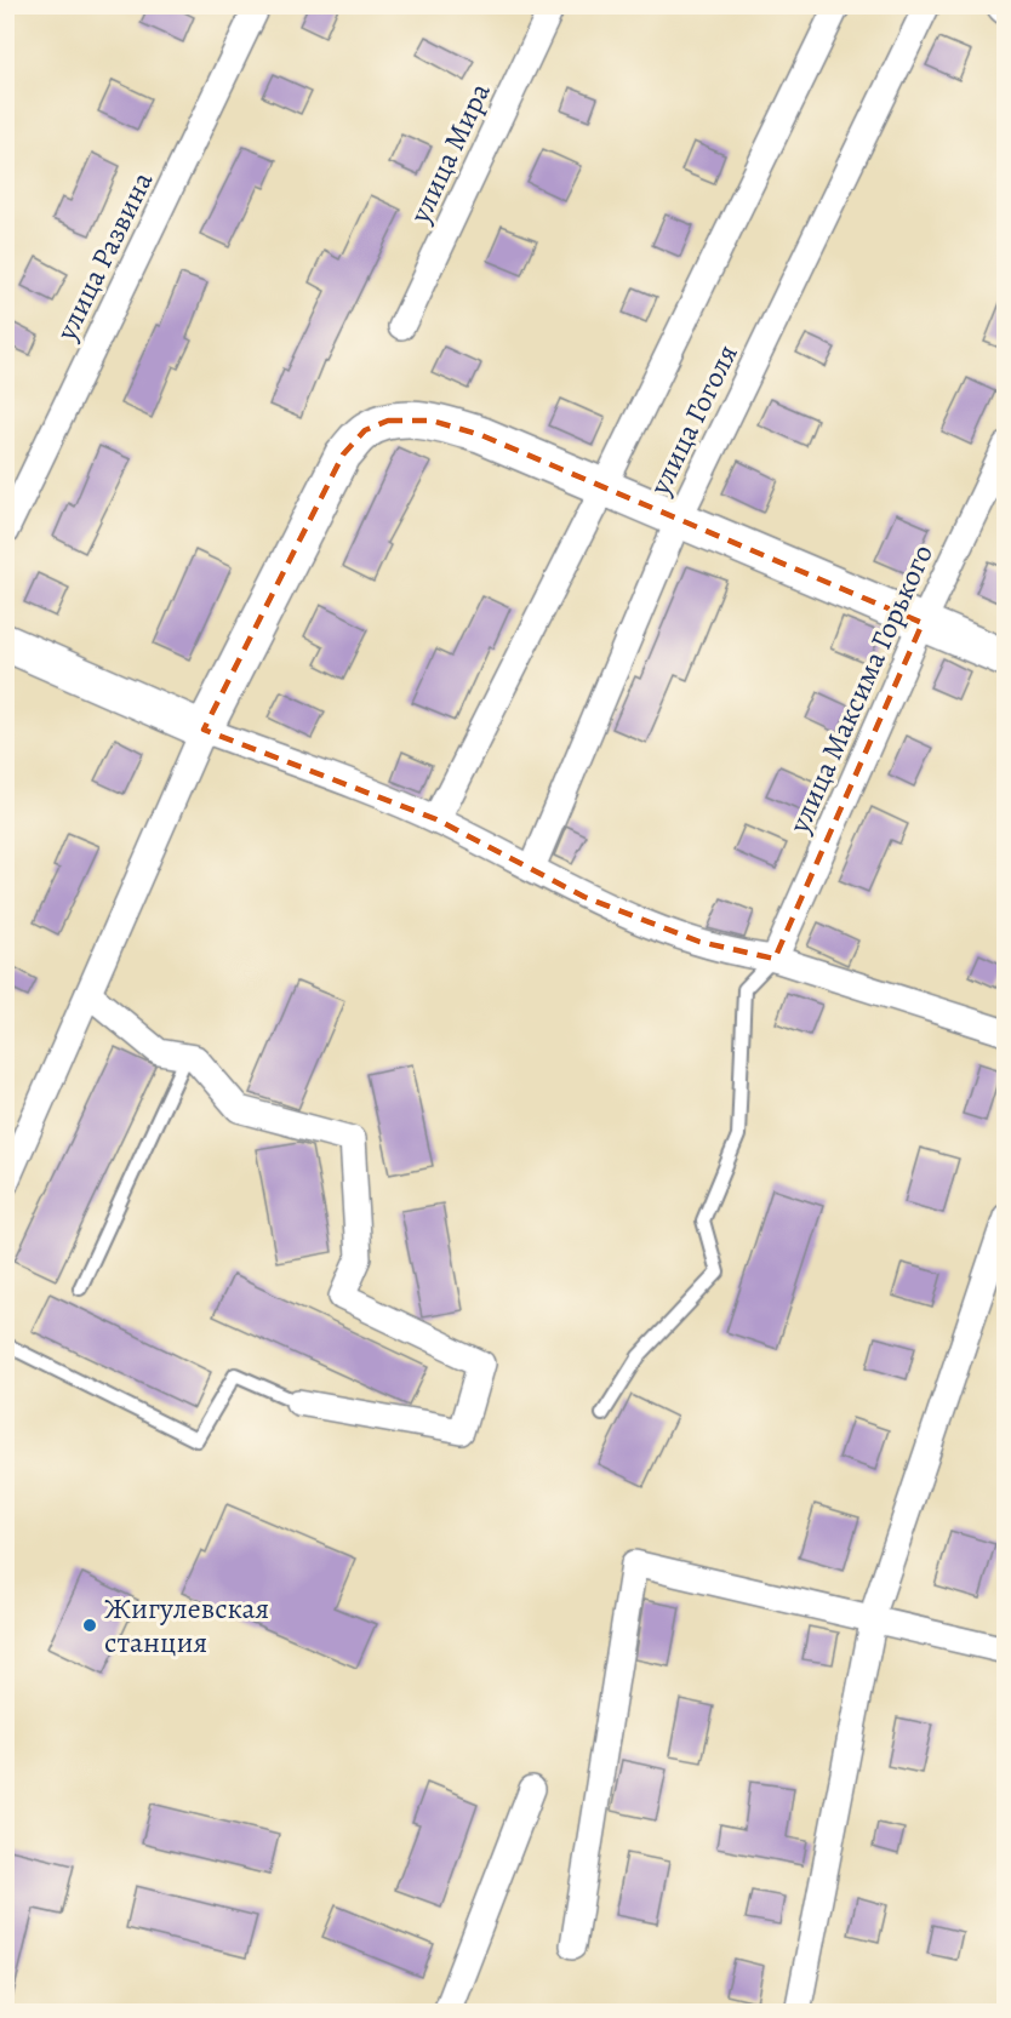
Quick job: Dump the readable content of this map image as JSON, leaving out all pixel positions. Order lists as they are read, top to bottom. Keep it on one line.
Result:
{"streets":{"street":["улица Мира","улица Развина","улица Гоголя","улица Максима Горького"]},"places":["Жигулевская станция"]}
